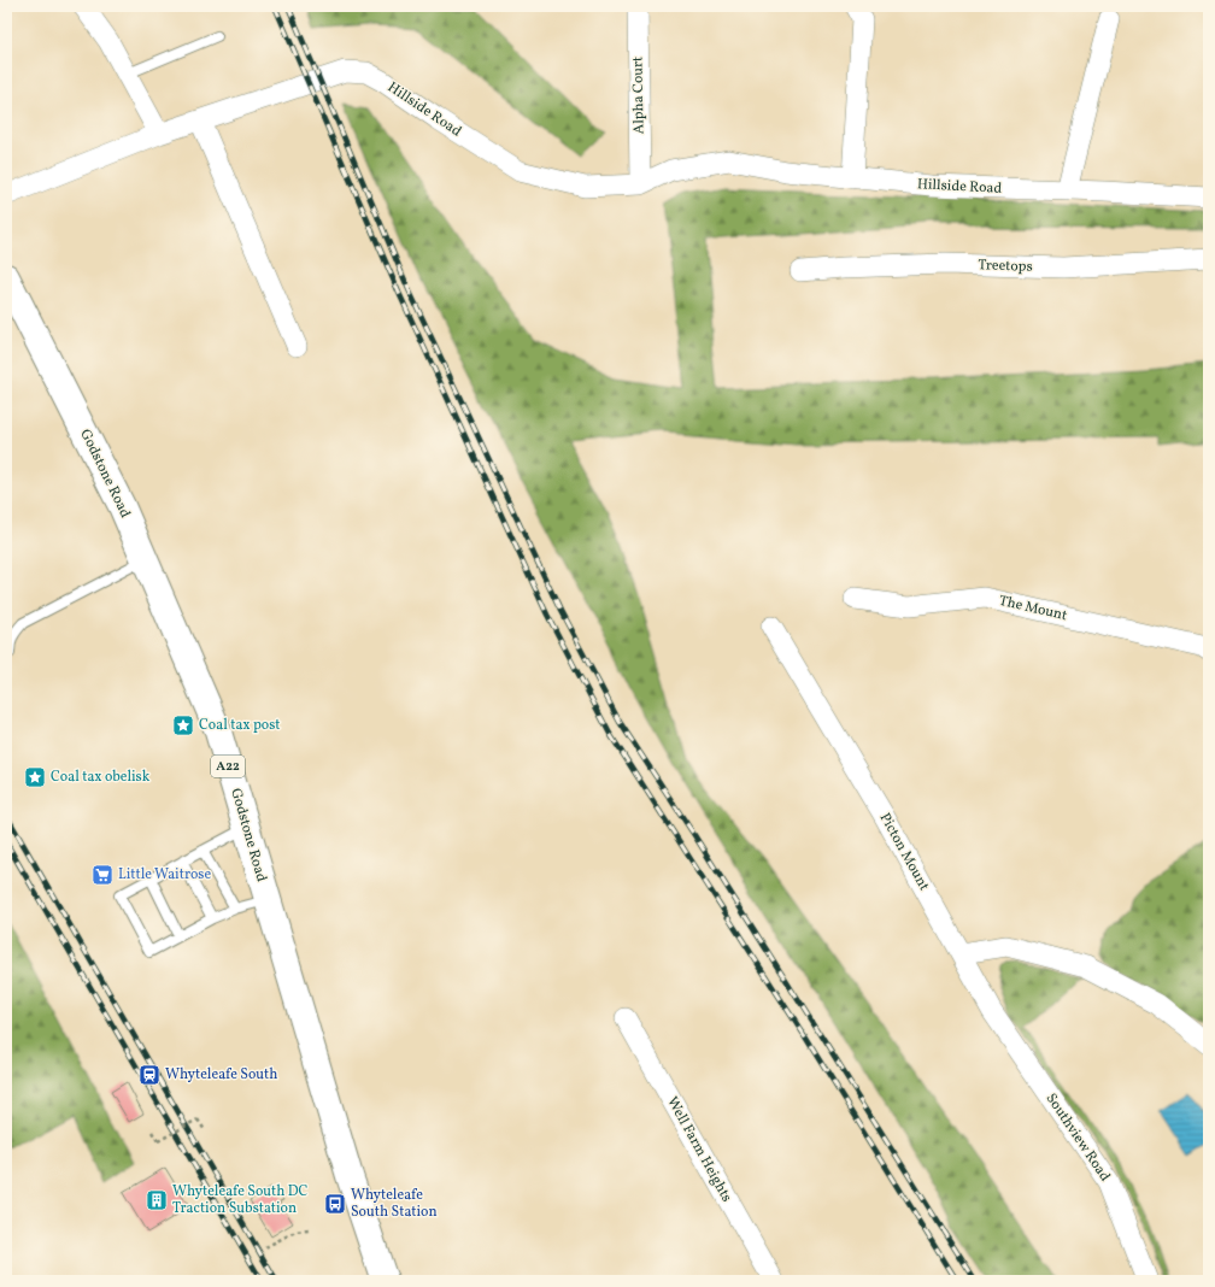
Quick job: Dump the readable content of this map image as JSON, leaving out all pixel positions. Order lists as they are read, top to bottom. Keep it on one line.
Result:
{"streets":{"highway":["Godstone Road","A22"],"street":["Alpha Court","Hillside Road","Treetops","The Mount","Picton Mount","Southview Road","Well Farm Heights"]},"crossings":[["Alpha Court","Hillside Road"],["Picton Mount","Southview Road"]],"places":{"place":["Coal tax post","Coal tax obelisk"],"supermarket":["Little Waitrose"],"station":["Whyteleafe South"],"building":["Whyteleafe South DC Traction Substation"],"bus stop":["Whyteleafe South Station"]}}
